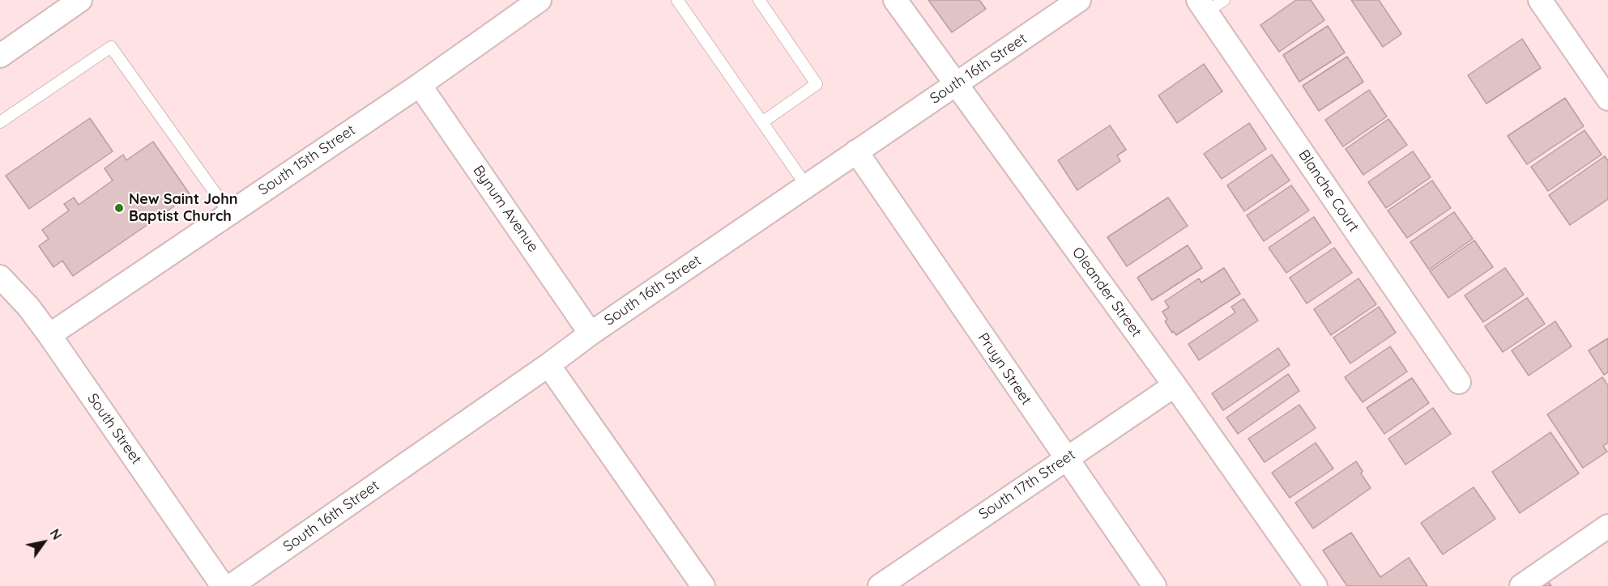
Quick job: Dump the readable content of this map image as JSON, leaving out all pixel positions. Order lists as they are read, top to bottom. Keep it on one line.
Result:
{"streets":{"street":["South 16th Street","South 15th Street","Blanche Court","Bynum Avenue","Oleander Street","Pruyn Street","South Street","South 17th Street"]},"crossings":[["South 16th Street","Bynum Avenue"],["South 16th Street","Oleander Street"],["South 16th Street","Pruyn Street"],["South 15th Street","Bynum Avenue"],["South 15th Street","South Street"],["Oleander Street","South 17th Street"],["Pruyn Street","South 17th Street"]],"places":["New Saint John Baptist Church"],"north":"top right"}
